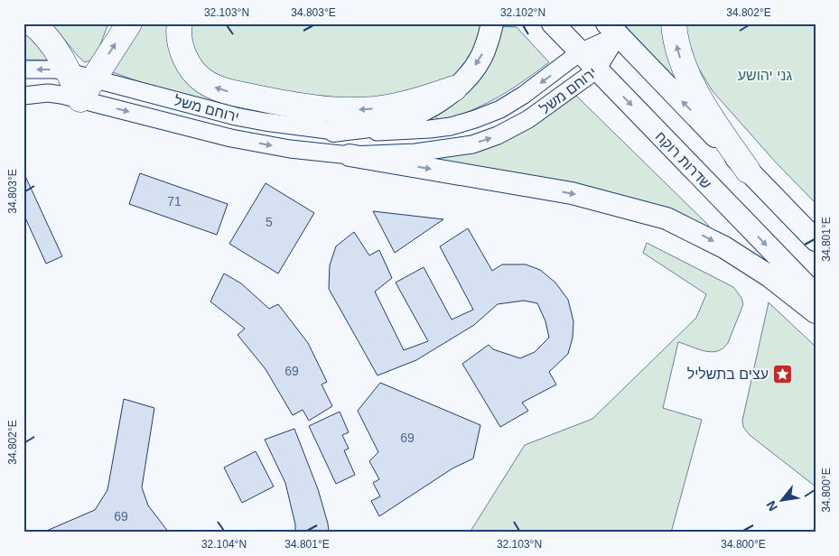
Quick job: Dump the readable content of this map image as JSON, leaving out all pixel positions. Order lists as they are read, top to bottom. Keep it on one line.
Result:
{"streets":{"main road":["שדרות רוקח"],"street":["ירוחם משל"]},"crossings":[["ירוחם משל","שדרות רוקח"]],"parks":["גני יהושע"],"places":{"place":["עצים בתשליל"]},"house_numbers":["71","5","69","69","69"],"north":"bottom left","coordinates":["32.103°N","34.803°E","32.102°N","34.802°E","34.801°E","34.800°E","32.104°N"]}
